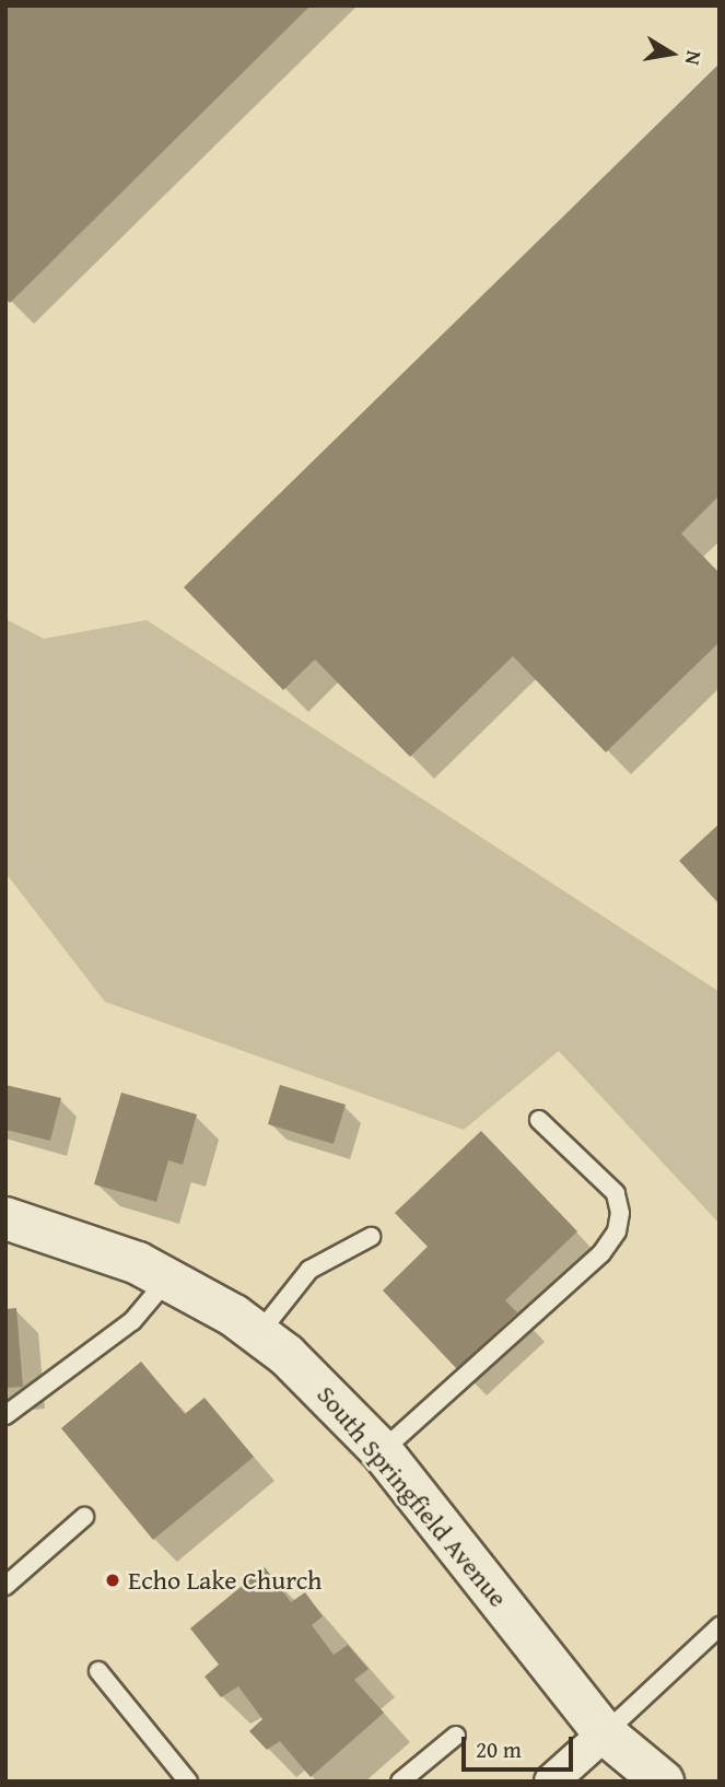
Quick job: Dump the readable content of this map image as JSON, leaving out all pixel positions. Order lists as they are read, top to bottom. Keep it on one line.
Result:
{"streets":{"main road":["South Springfield Avenue"]},"places":["Echo Lake Church"],"scale_bar":"20 m","north":"right"}
